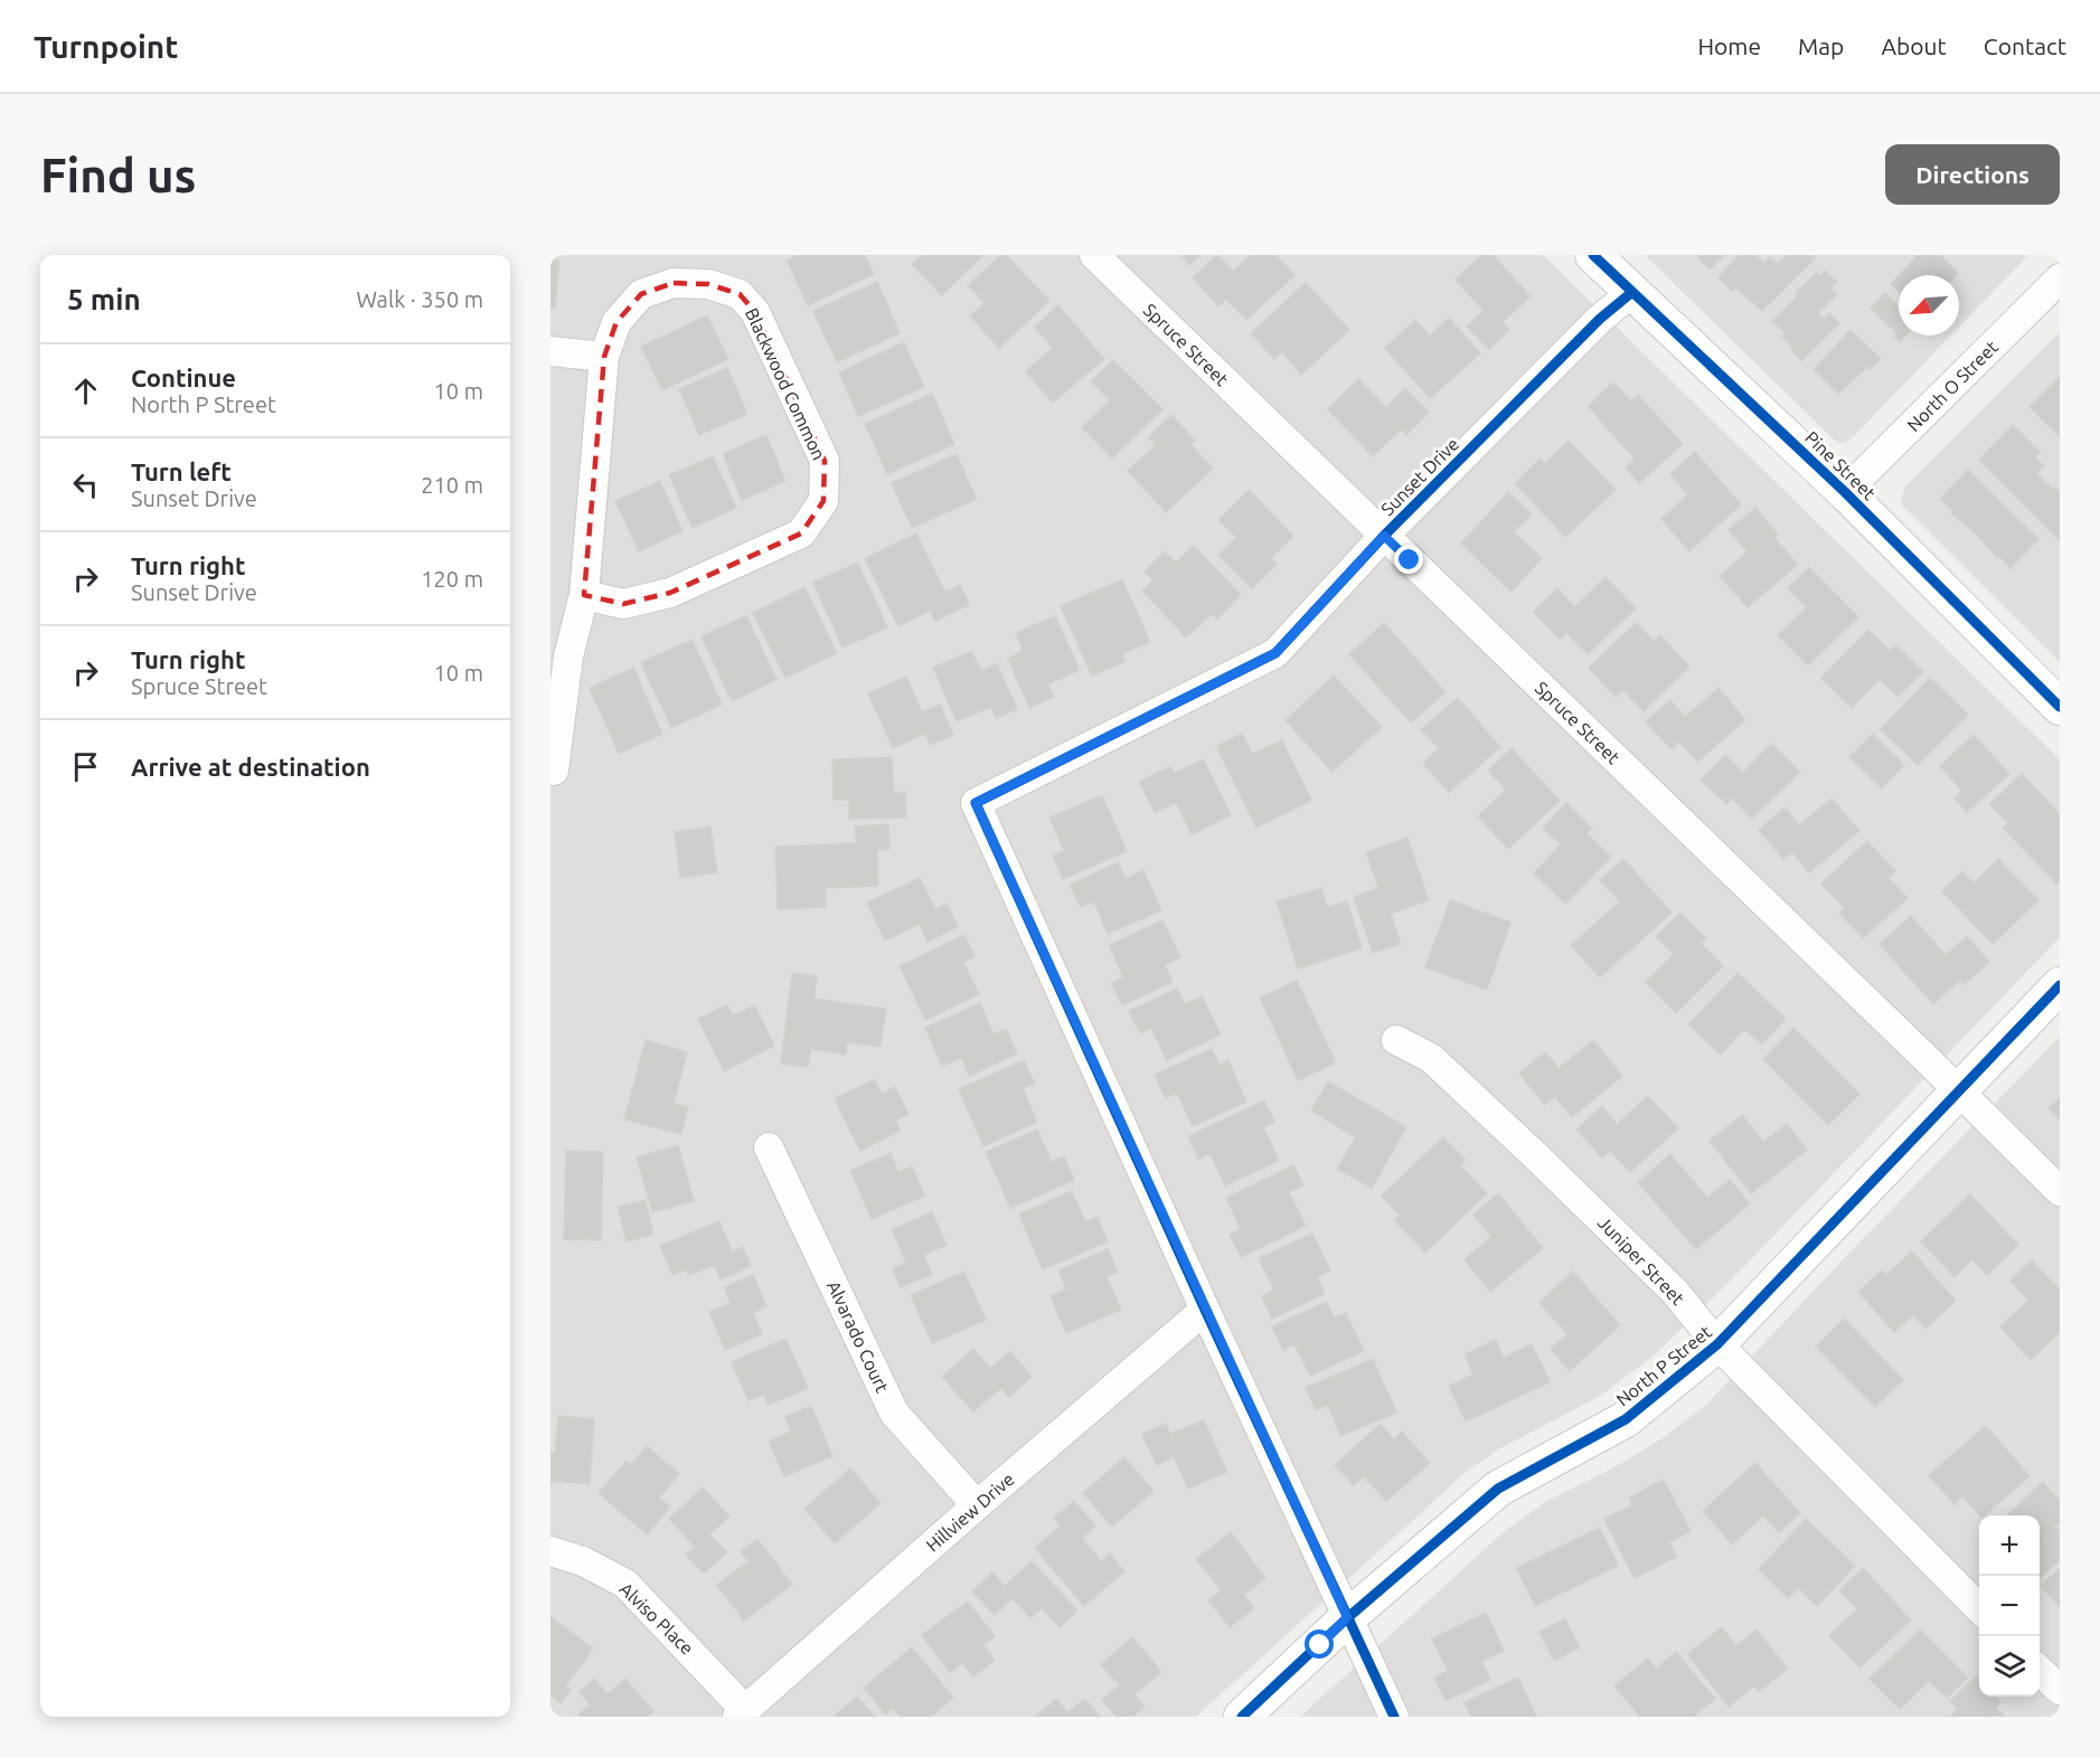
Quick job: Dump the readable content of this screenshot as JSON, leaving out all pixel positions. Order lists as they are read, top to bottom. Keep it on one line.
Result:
{"streets":{"street":["Spruce Street","Blackwood Common","North O Street","Pine Street","Sunset Drive","Juniper Street","Alvarado Court","North P Street","Hillview Drive","Alviso Place"]},"crossings":[["Spruce Street","Sunset Drive"],["Spruce Street","North P Street"],["North O Street","Pine Street"],["Pine Street","Sunset Drive"],["Sunset Drive","North P Street"],["Sunset Drive","Hillview Drive"],["Juniper Street","North P Street"],["Alvarado Court","Hillview Drive"],["Hillview Drive","Alviso Place"]],"north":"bottom left","page":{"header":"Turnpoint","nav":["Home","Map","About","Contact"],"buttons":"Directions","title":"Find us","heading":["5 min","Walk · 350 m"],"list":[["Continue","North P Street","10 m"],["Turn left","Sunset Drive","210 m"],["Turn right","Sunset Drive","120 m"],["Turn right","Spruce Street","10 m"],"Arrive at destination"],"map_buttons":["+","−"]}}
